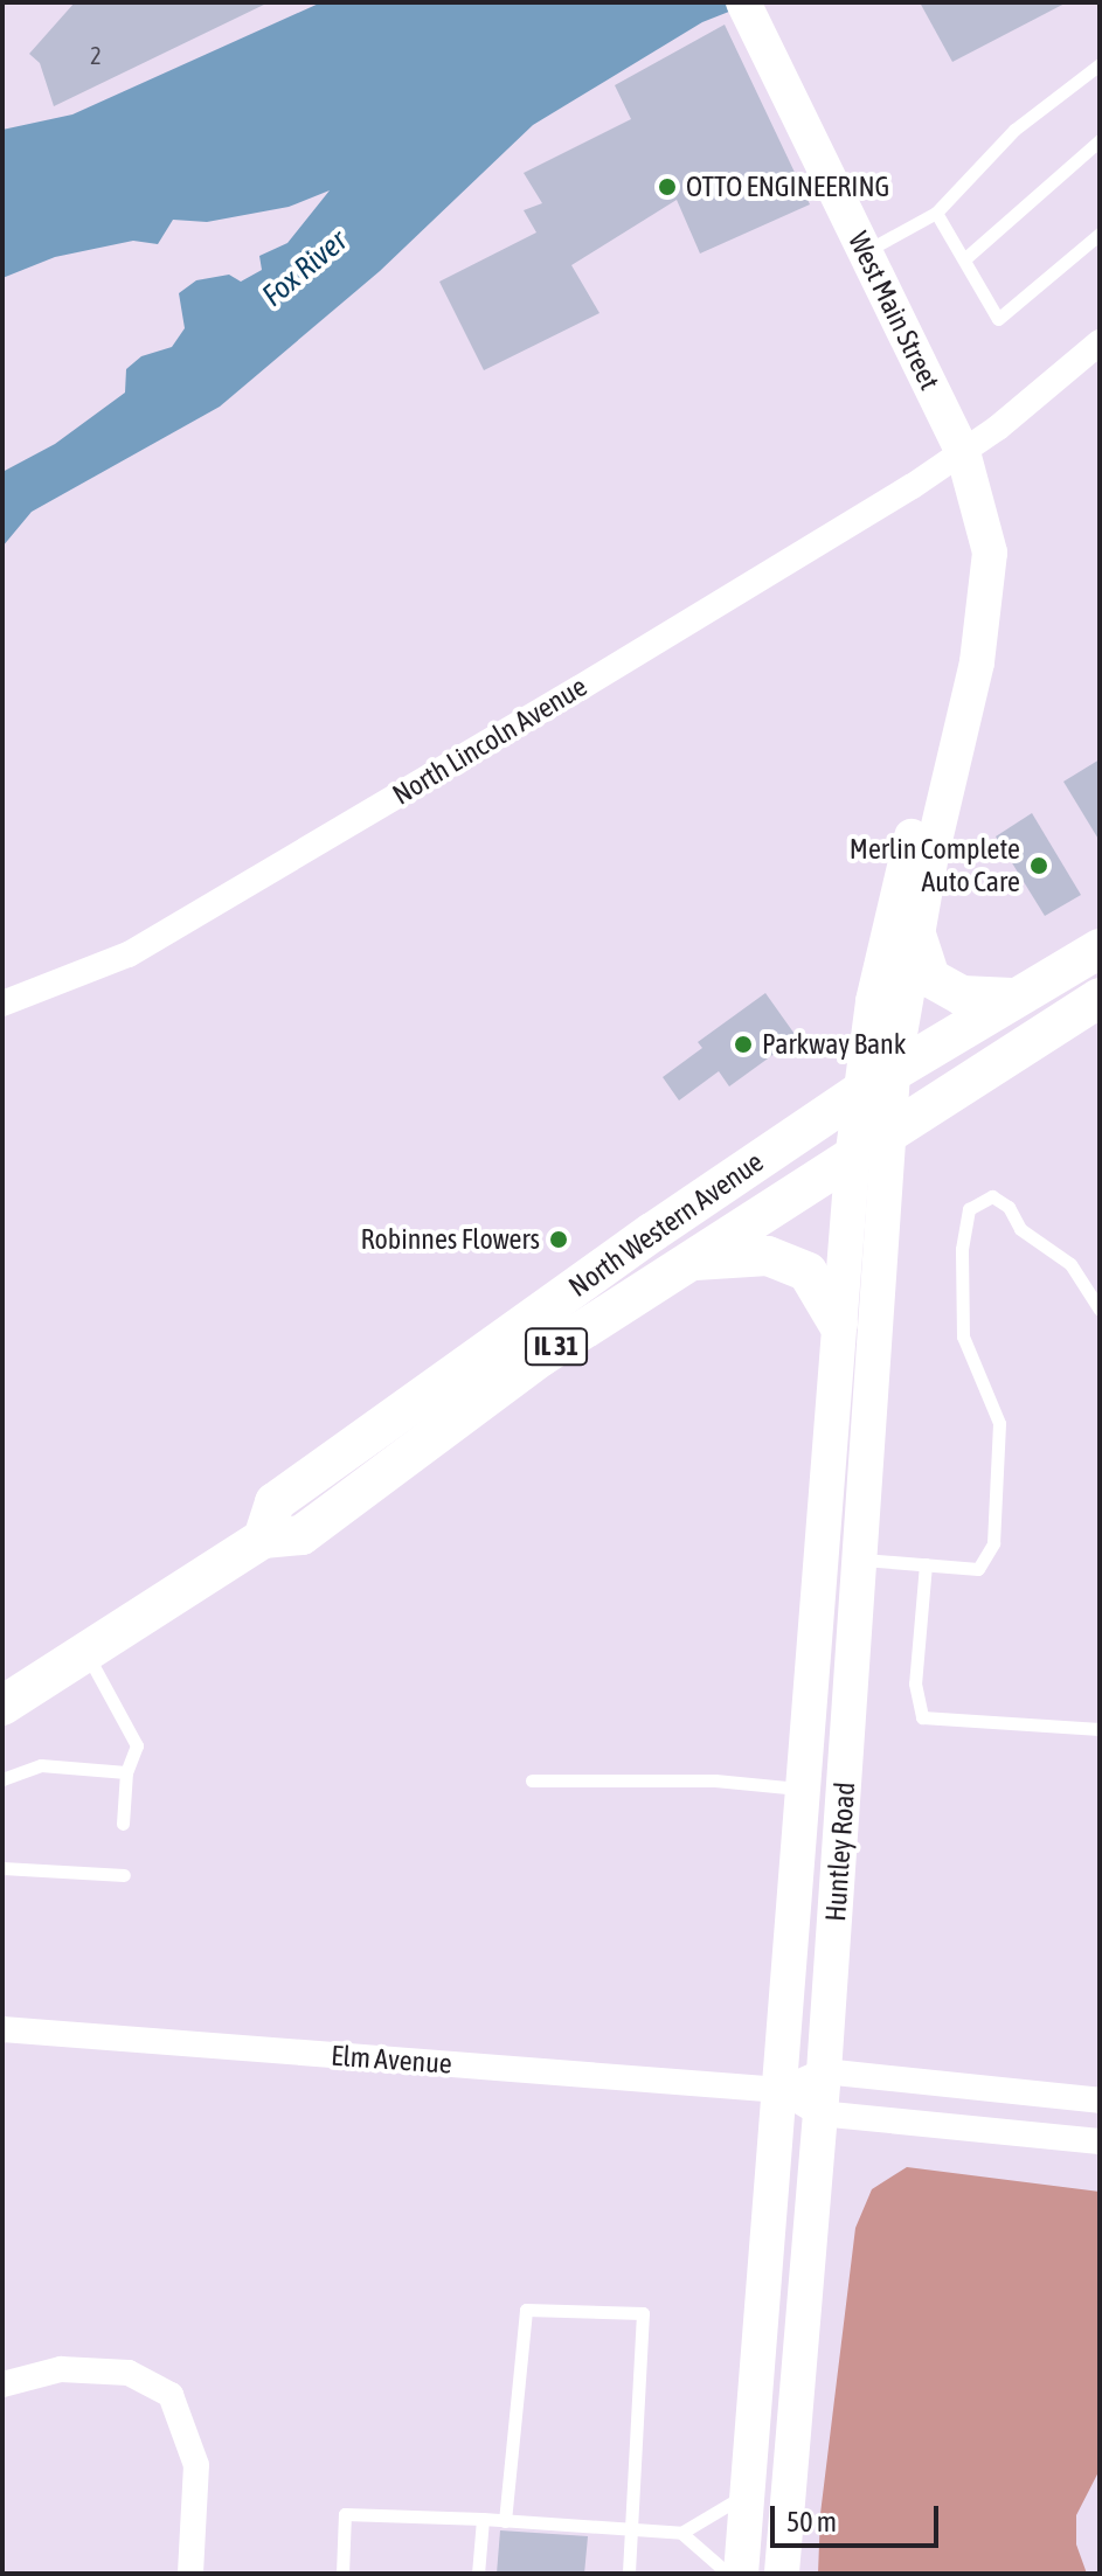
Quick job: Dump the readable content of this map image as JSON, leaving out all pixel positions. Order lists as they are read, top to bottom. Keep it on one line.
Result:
{"streets":{"main road":["North Western Avenue","IL 31"],"street":["West Main Street","North Lincoln Avenue","Huntley Road","Elm Avenue"]},"crossings":[["West Main Street","North Lincoln Avenue"],["West Main Street","North Western Avenue"],["West Main Street","IL 31"],["West Main Street","Huntley Road"],["North Western Avenue","IL 31"],["North Western Avenue","Huntley Road"],["IL 31","Huntley Road"],["Huntley Road","Elm Avenue"]],"water":["Fox River"],"places":["OTTO ENGINEERING","Merlin Complete Auto Care","Parkway Bank","Robinnes Flowers"],"house_numbers":["2"],"scale_bar":"50 m"}
